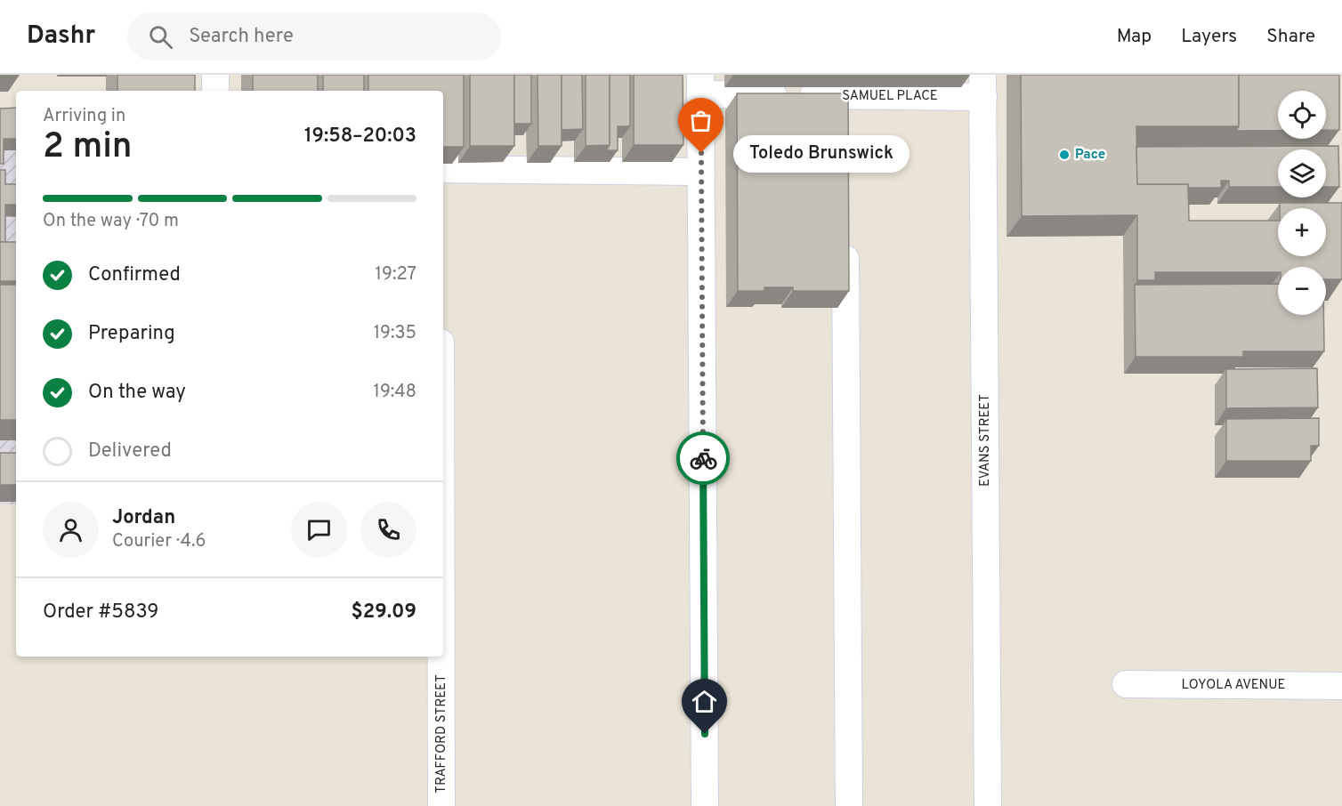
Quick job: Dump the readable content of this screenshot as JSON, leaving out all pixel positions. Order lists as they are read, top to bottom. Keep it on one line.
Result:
{"streets":{"street":["SAMUEL PLACE","EVANS STREET","LOYOLA AVENUE","TRAFFORD STREET"]},"crossings":[["SAMUEL PLACE","EVANS STREET"]],"places":["Toledo Brunswick","Pace"],"page":{"header":"Dashr","search":"Search here","nav":["Map","Layers","Share"],"map_buttons":["+","−"],"heading":["2 min","Arriving in","19:58–20:03"],"panel":["Jordan","Courier · 4.6","Order #5839","$29.09"],"bubble":"Toledo Brunswick","bar":"On the way · 70 m","list":[["Confirmed","19:27"],["Preparing","19:35"],["On the way","19:48"],"Delivered"]}}
